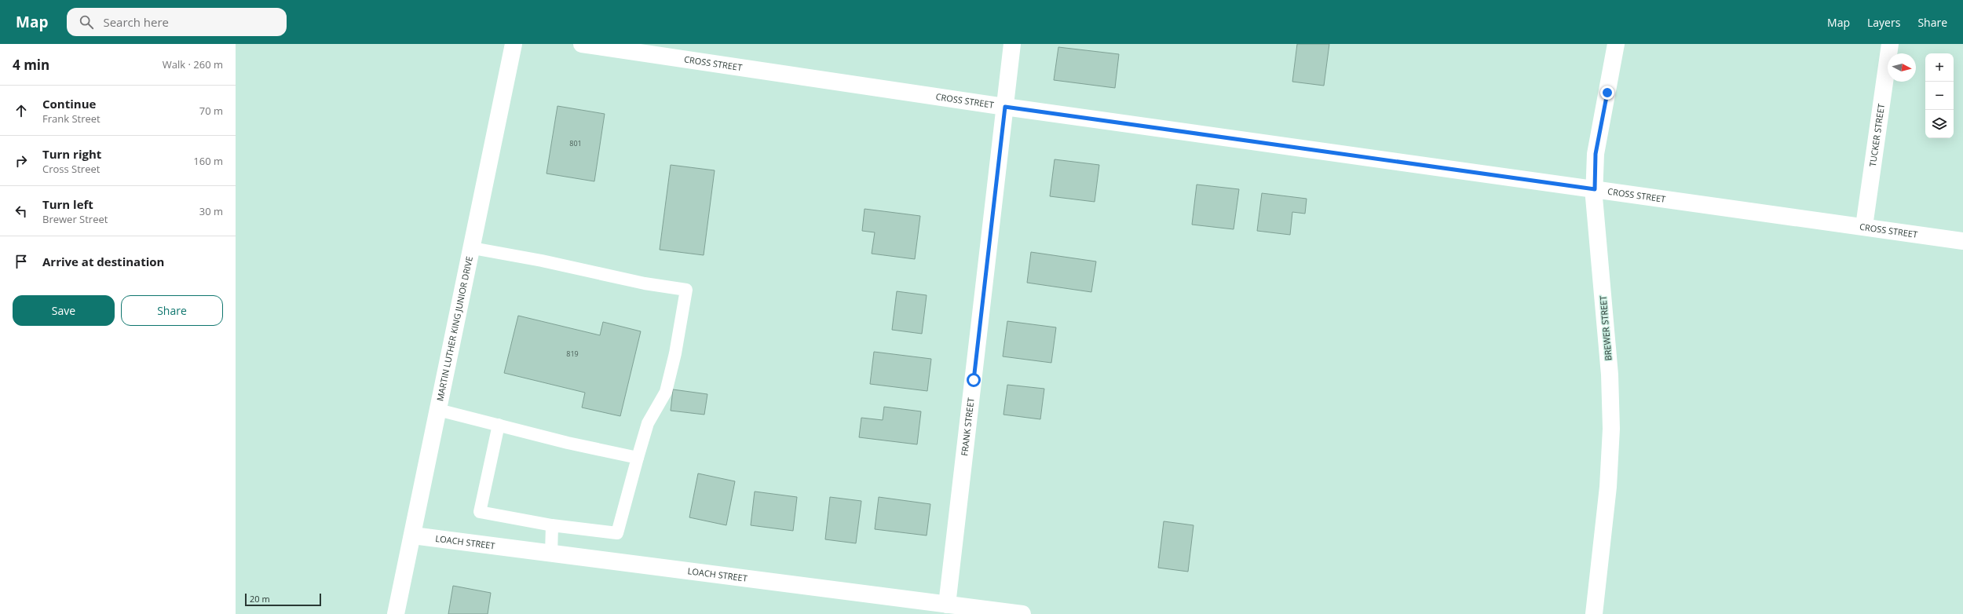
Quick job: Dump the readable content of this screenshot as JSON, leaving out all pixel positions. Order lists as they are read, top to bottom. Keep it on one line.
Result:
{"streets":{"street":["CROSS STREET","TUCKER STREET","BREWER STREET","MARTIN LUTHER KING JUNIOR DRIVE","FRANK STREET","LOACH STREET"]},"crossings":[["CROSS STREET","TUCKER STREET"],["CROSS STREET","BREWER STREET"],["CROSS STREET","FRANK STREET"],["MARTIN LUTHER KING JUNIOR DRIVE","LOACH STREET"],["FRANK STREET","LOACH STREET"]],"house_numbers":["801","819"],"scale_bar":"20 m","north":"right","page":{"header":"Map","search":"Search here","nav":["Map","Layers","Share"],"heading":["4 min","Walk · 260 m"],"map_buttons":["+","−"],"list":[["Continue","Frank Street","70 m"],["Turn right","Cross Street","160 m"],["Turn left","Brewer Street","30 m"],"Arrive at destination"],"buttons":["Save","Share"],"scale":"20 m"}}
